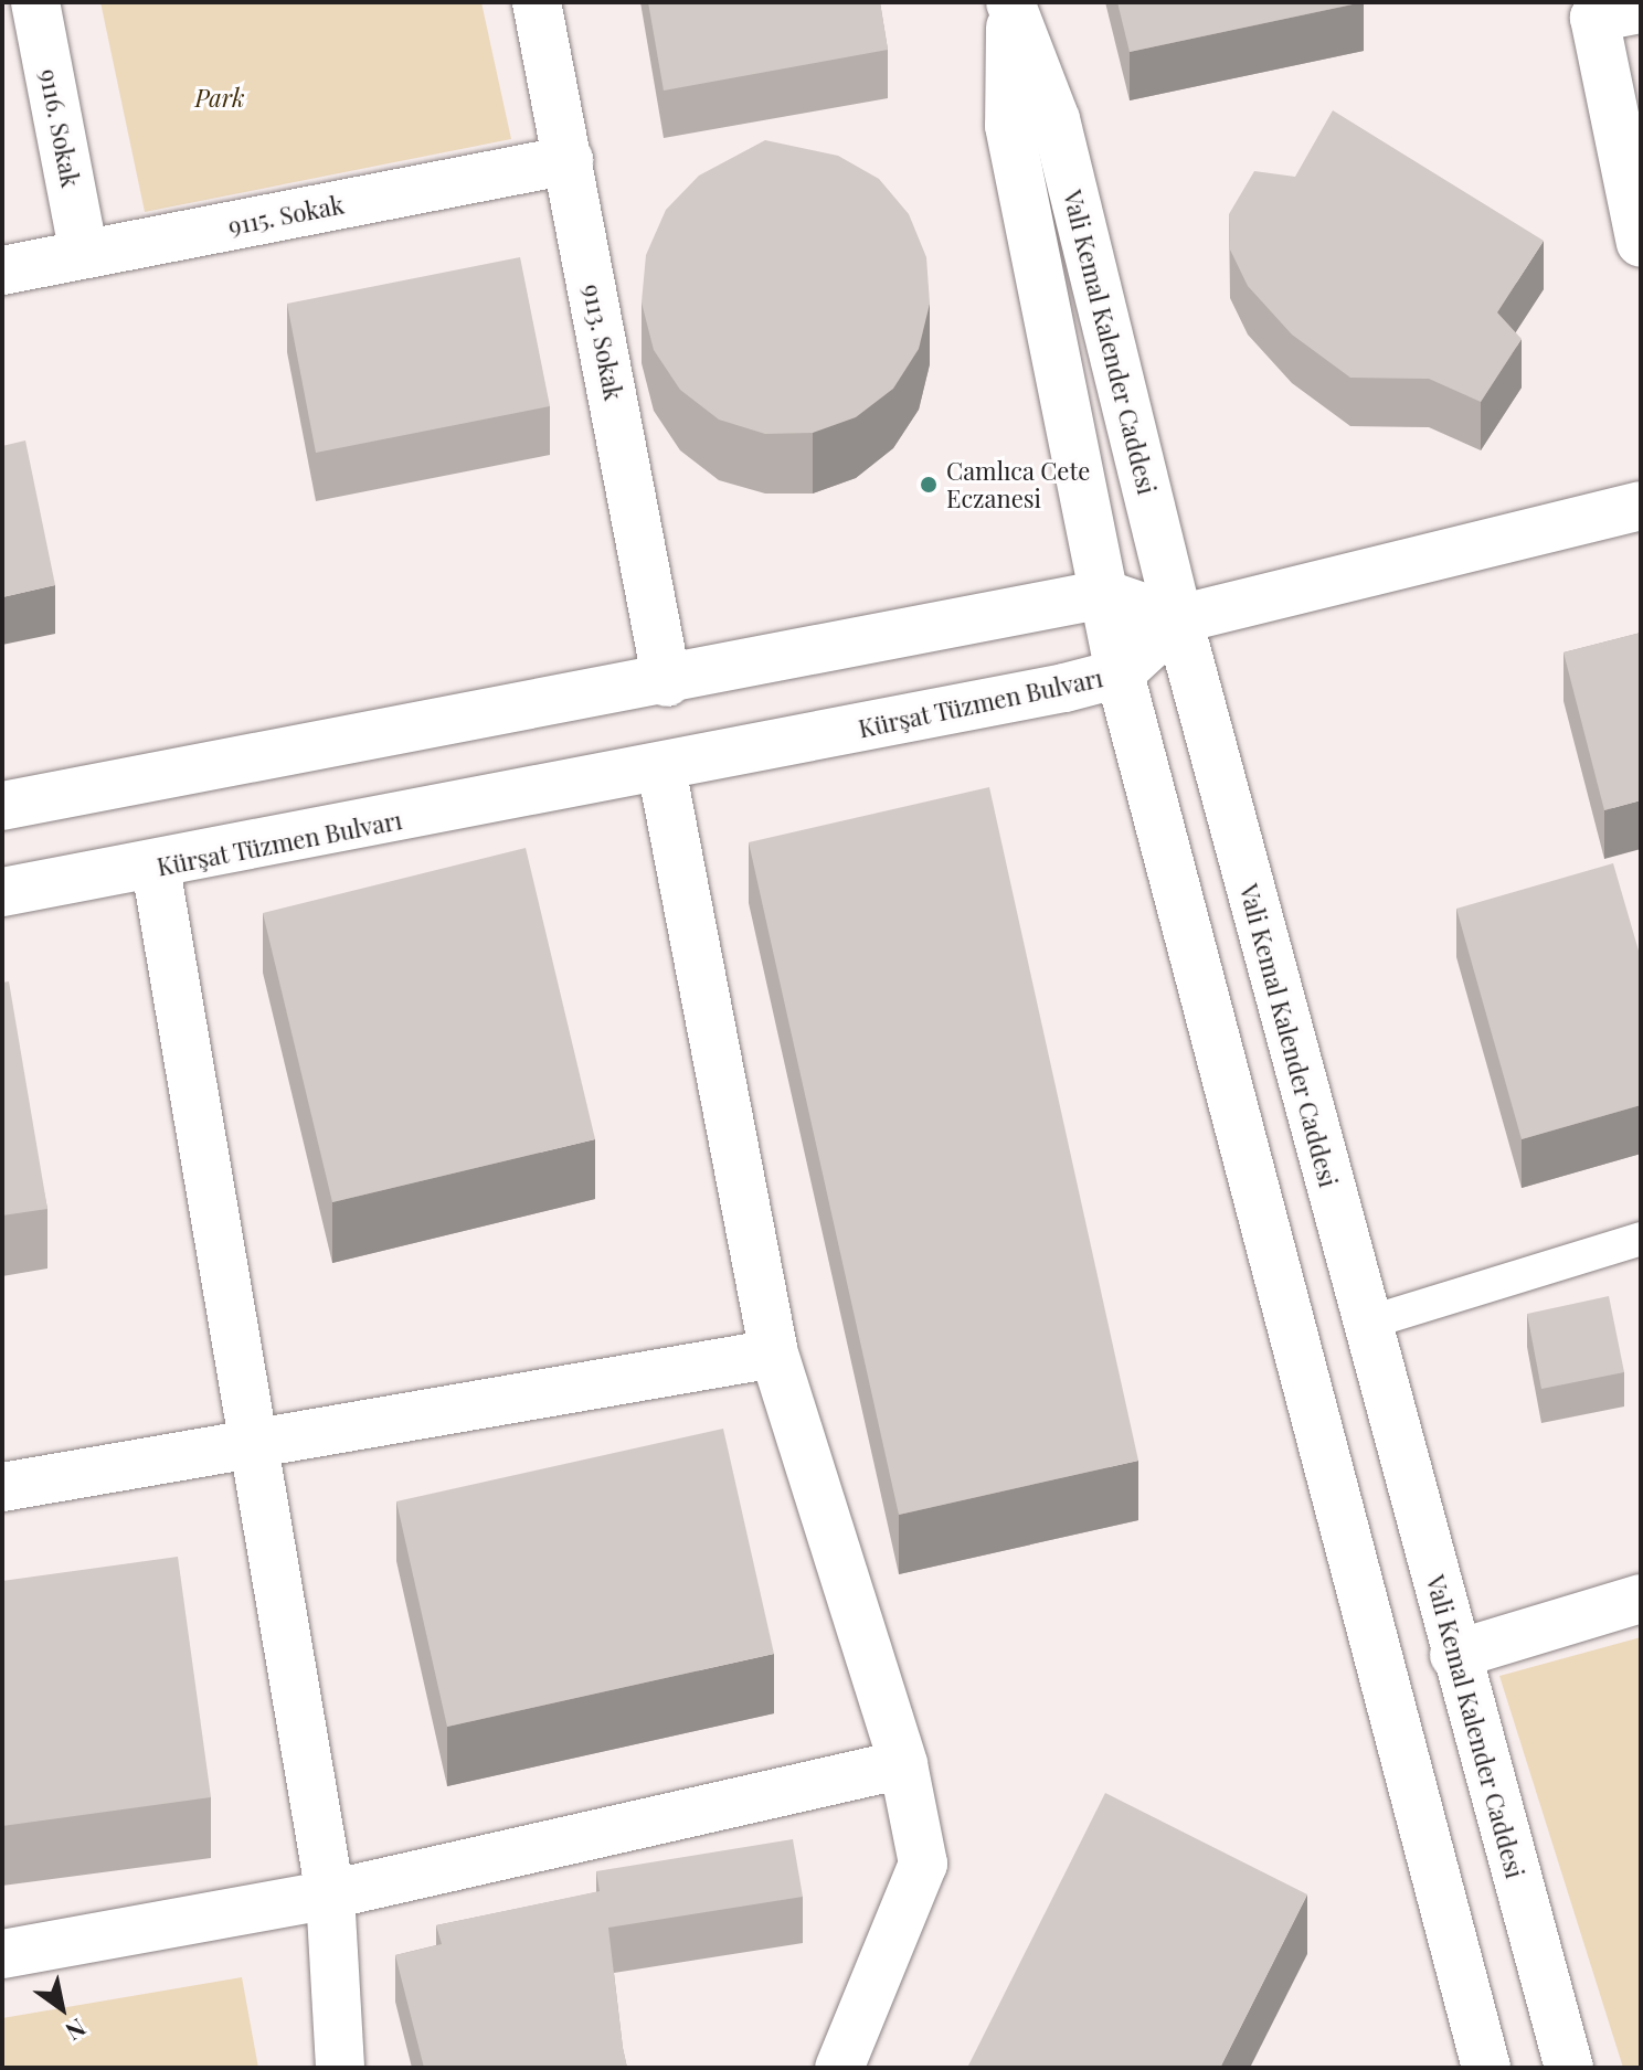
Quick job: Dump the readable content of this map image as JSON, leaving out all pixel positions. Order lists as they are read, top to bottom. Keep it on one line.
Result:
{"streets":{"street":["9116. Sokak","9115. Sokak","9113. Sokak","Vali Kemal Kalender Caddesi","Kürşat Tüzmen Bulvarı"]},"crossings":[["9116. Sokak","9115. Sokak"],["9115. Sokak","9113. Sokak"],["Vali Kemal Kalender Caddesi","Kürşat Tüzmen Bulvarı"]],"parks":["Park"],"places":["Camlıca Cete Eczanesi"],"north":"bottom right"}
